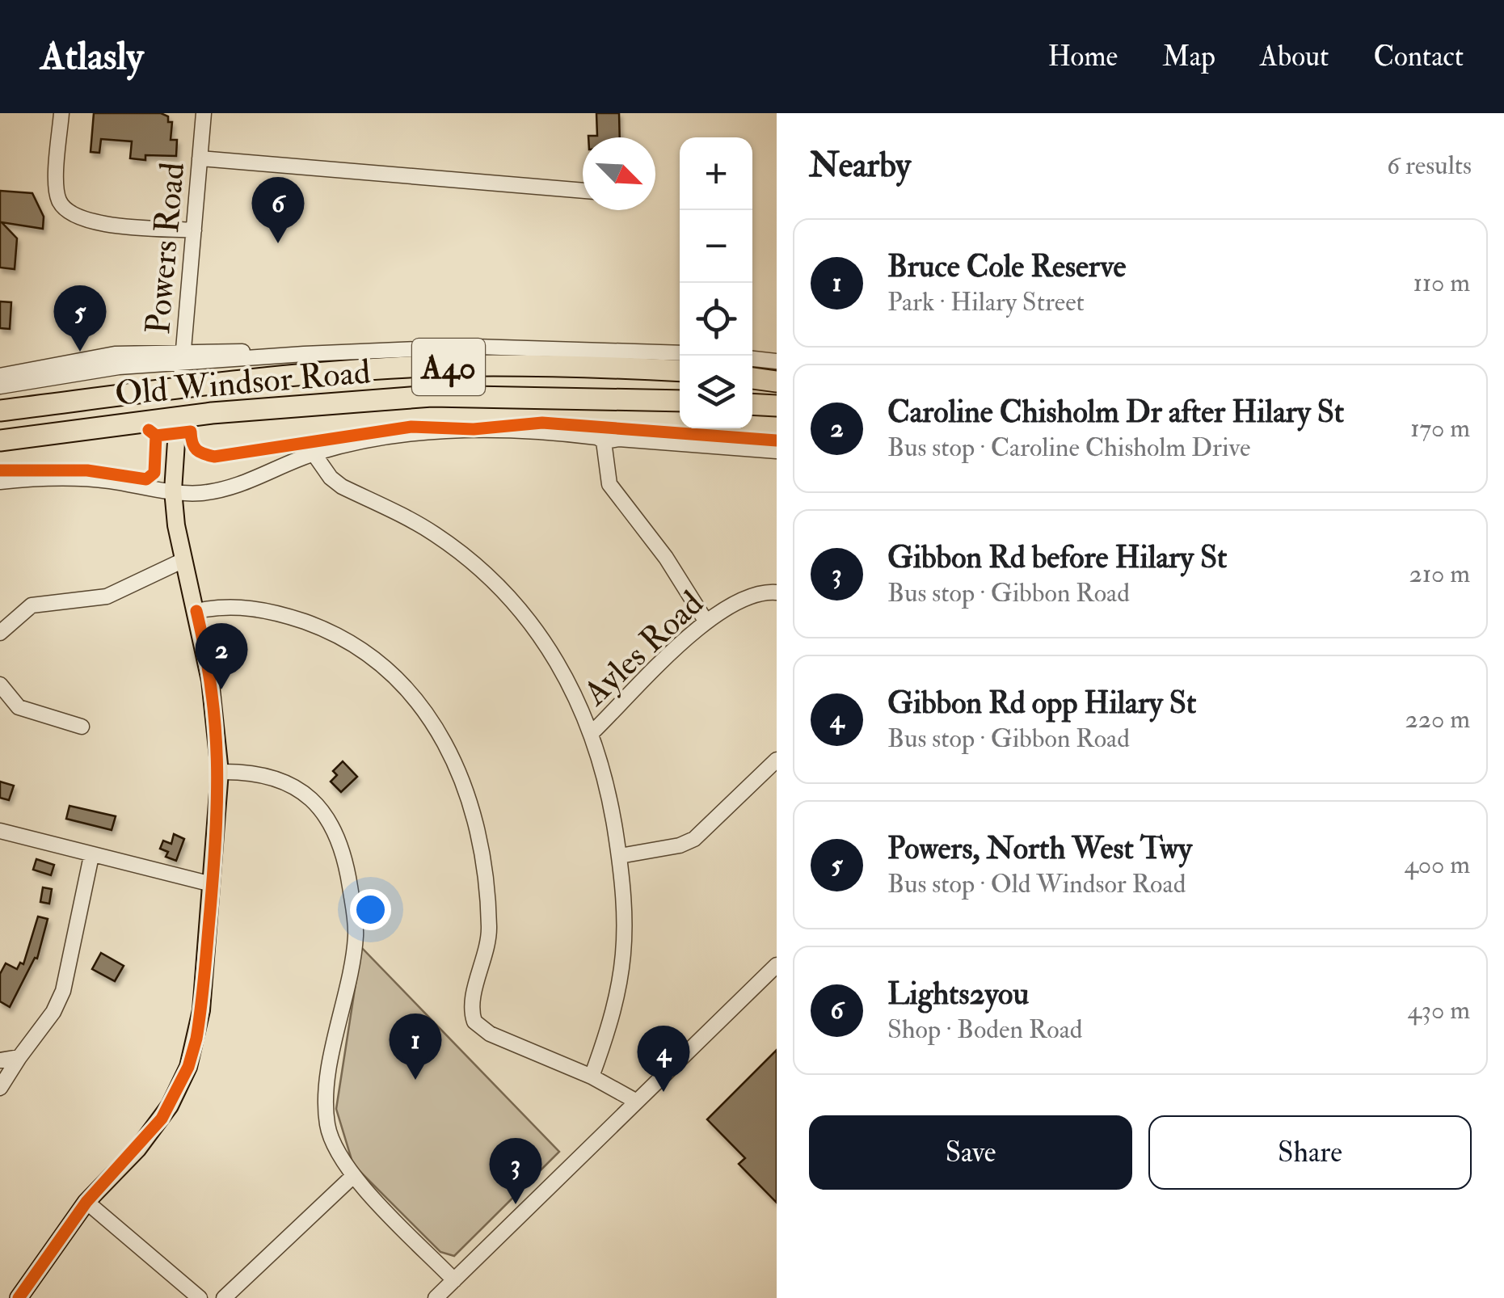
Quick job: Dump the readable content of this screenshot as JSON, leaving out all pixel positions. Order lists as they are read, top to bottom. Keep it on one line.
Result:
{"streets":{"highway":["A40","Old Windsor Road"],"street":["Powers Road","Ayles Road"]},"crossings":[["Powers Road","Old Windsor Road"]],"north":"bottom right","page":{"header":"Atlasly","nav":["Home","Map","About","Contact"],"heading":["Nearby","6 results"],"map_buttons":["+","−"],"pins":["6","5","2","1","4","3"],"list":[{"mark":"1","name":"Bruce Cole Reserve","note":"Park · Hilary Street","value":"110 m"},{"mark":"2","name":"Caroline Chisholm Dr after Hilary St","note":"Bus stop · Caroline Chisholm Drive","value":"170 m"},{"mark":"3","name":"Gibbon Rd before Hilary St","note":"Bus stop · Gibbon Road","value":"210 m"},{"mark":"4","name":"Gibbon Rd opp Hilary St","note":"Bus stop · Gibbon Road","value":"220 m"},{"mark":"5","name":"Powers, North West Twy","note":"Bus stop · Old Windsor Road","value":"400 m"},{"mark":"6","name":"Lights2you","note":"Shop · Boden Road","value":"430 m"}],"buttons":["Save","Share"]}}
